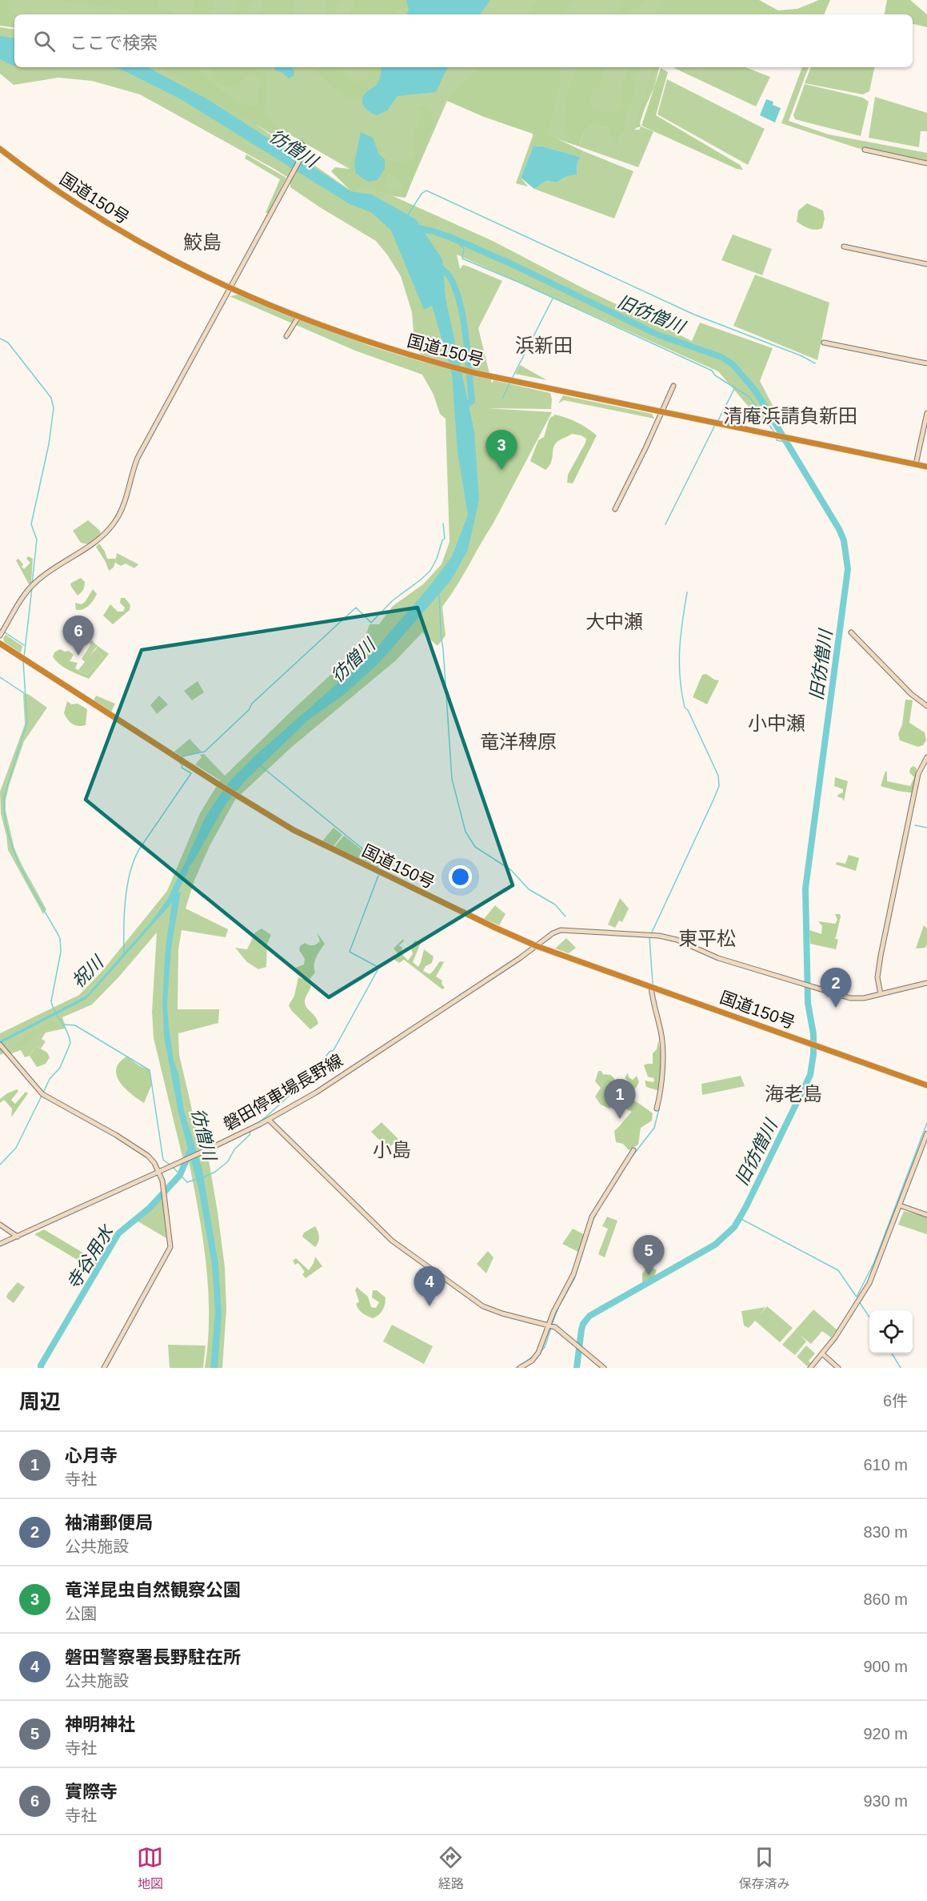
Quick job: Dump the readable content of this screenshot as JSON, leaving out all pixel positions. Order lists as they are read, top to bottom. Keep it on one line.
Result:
{"streets":{"highway":["国道150号"],"street":["磐田停車場長野線"]},"crossings":[["国道150号","磐田停車場長野線"]],"districts":["鮫島","浜新田","清庵浜請負新田","大中瀬","小中瀬","竜洋稗原","東平松","海老島","小島"],"water":["彷僧川","旧彷僧川","祝川","寺谷用水"],"page":{"search":"ここで検索","pins":["3","6","2","1","5","4"],"heading":["周辺","6件"],"list":[{"mark":"1","name":"心月寺","note":"寺社","value":"610 m"},{"mark":"2","name":"袖浦郵便局","note":"公共施設","value":"830 m"},{"mark":"3","name":"竜洋昆虫自然観察公園","note":"公園","value":"860 m"},{"mark":"4","name":"磐田警察署長野駐在所","note":"公共施設","value":"900 m"},{"mark":"5","name":"神明神社","note":"寺社","value":"920 m"},{"mark":"6","name":"實際寺","note":"寺社","value":"930 m"}],"nav":["地図","経路","保存済み"]}}
